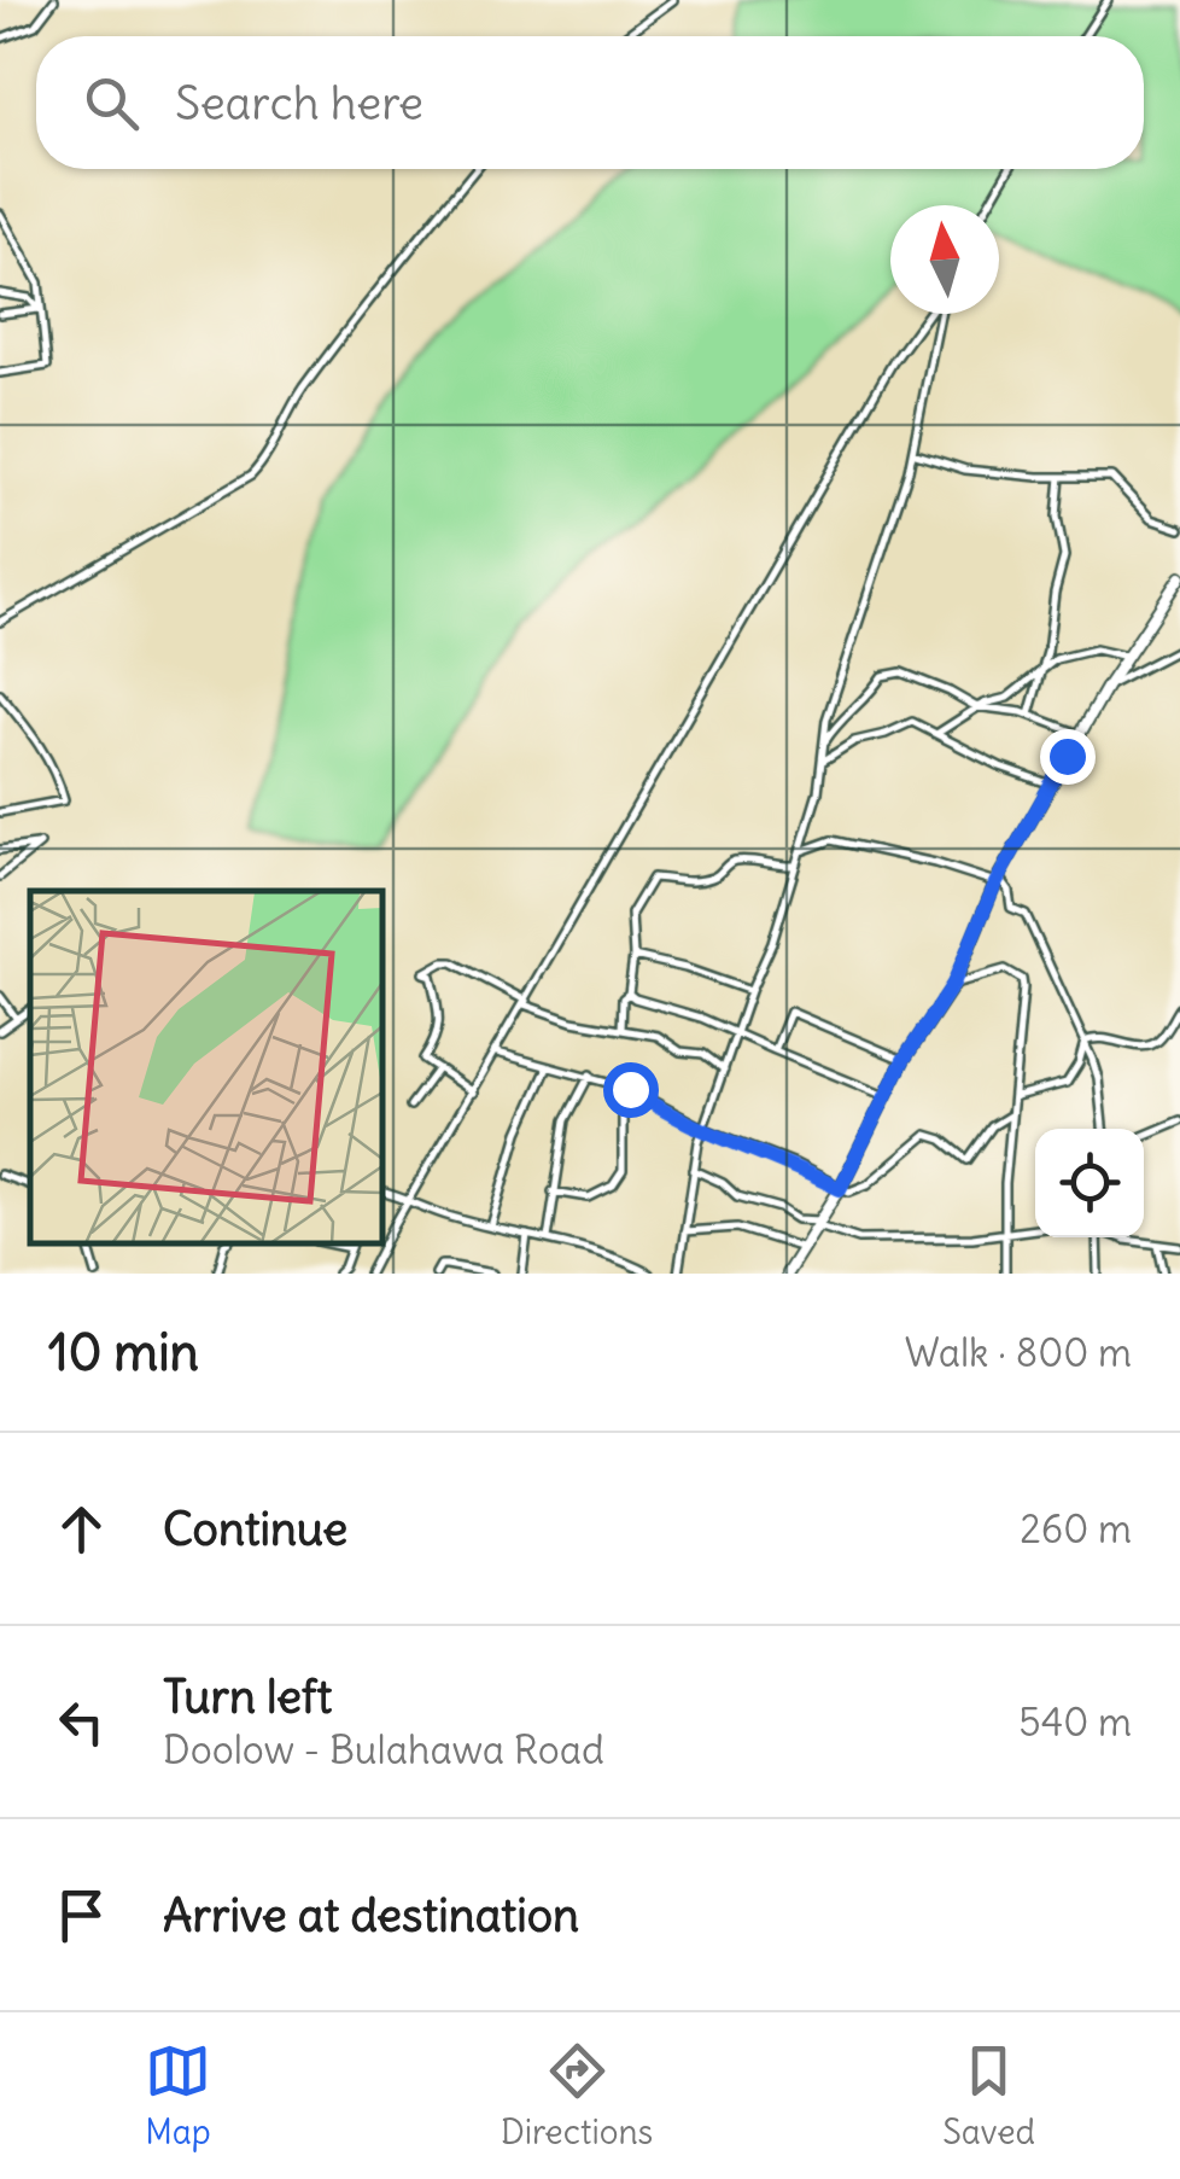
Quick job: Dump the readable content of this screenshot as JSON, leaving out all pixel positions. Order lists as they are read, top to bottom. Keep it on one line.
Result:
{"north":"top","page":{"search":"Search here","heading":["10 min","Walk · 800 m"],"list":[["Continue","260 m"],["Turn left","Doolow - Bulahawa Road","540 m"],"Arrive at destination"],"nav":["Map","Directions","Saved"]}}
